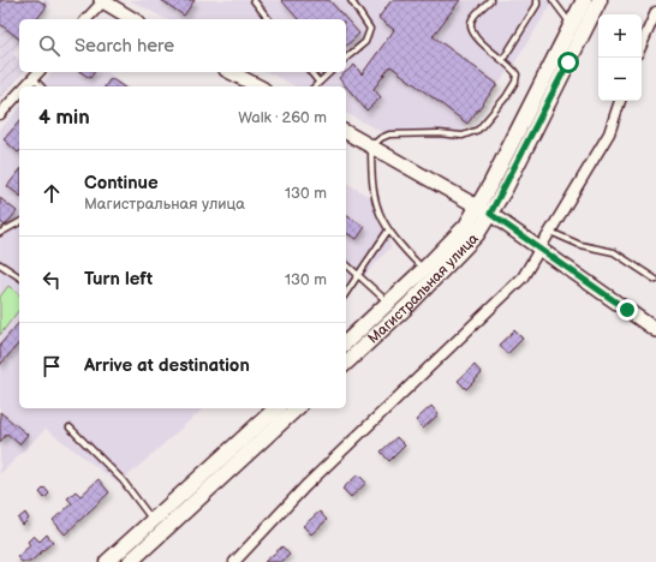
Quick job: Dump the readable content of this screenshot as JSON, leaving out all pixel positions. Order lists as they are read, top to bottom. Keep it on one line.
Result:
{"streets":{"main road":["Магистральная улица"]},"page":{"map_buttons":["+","−"],"search":"Search here","heading":["4 min","Walk · 260 m"],"list":[["Continue","Магистральная улица","130 m"],["Turn left","130 m"],"Arrive at destination"]}}
